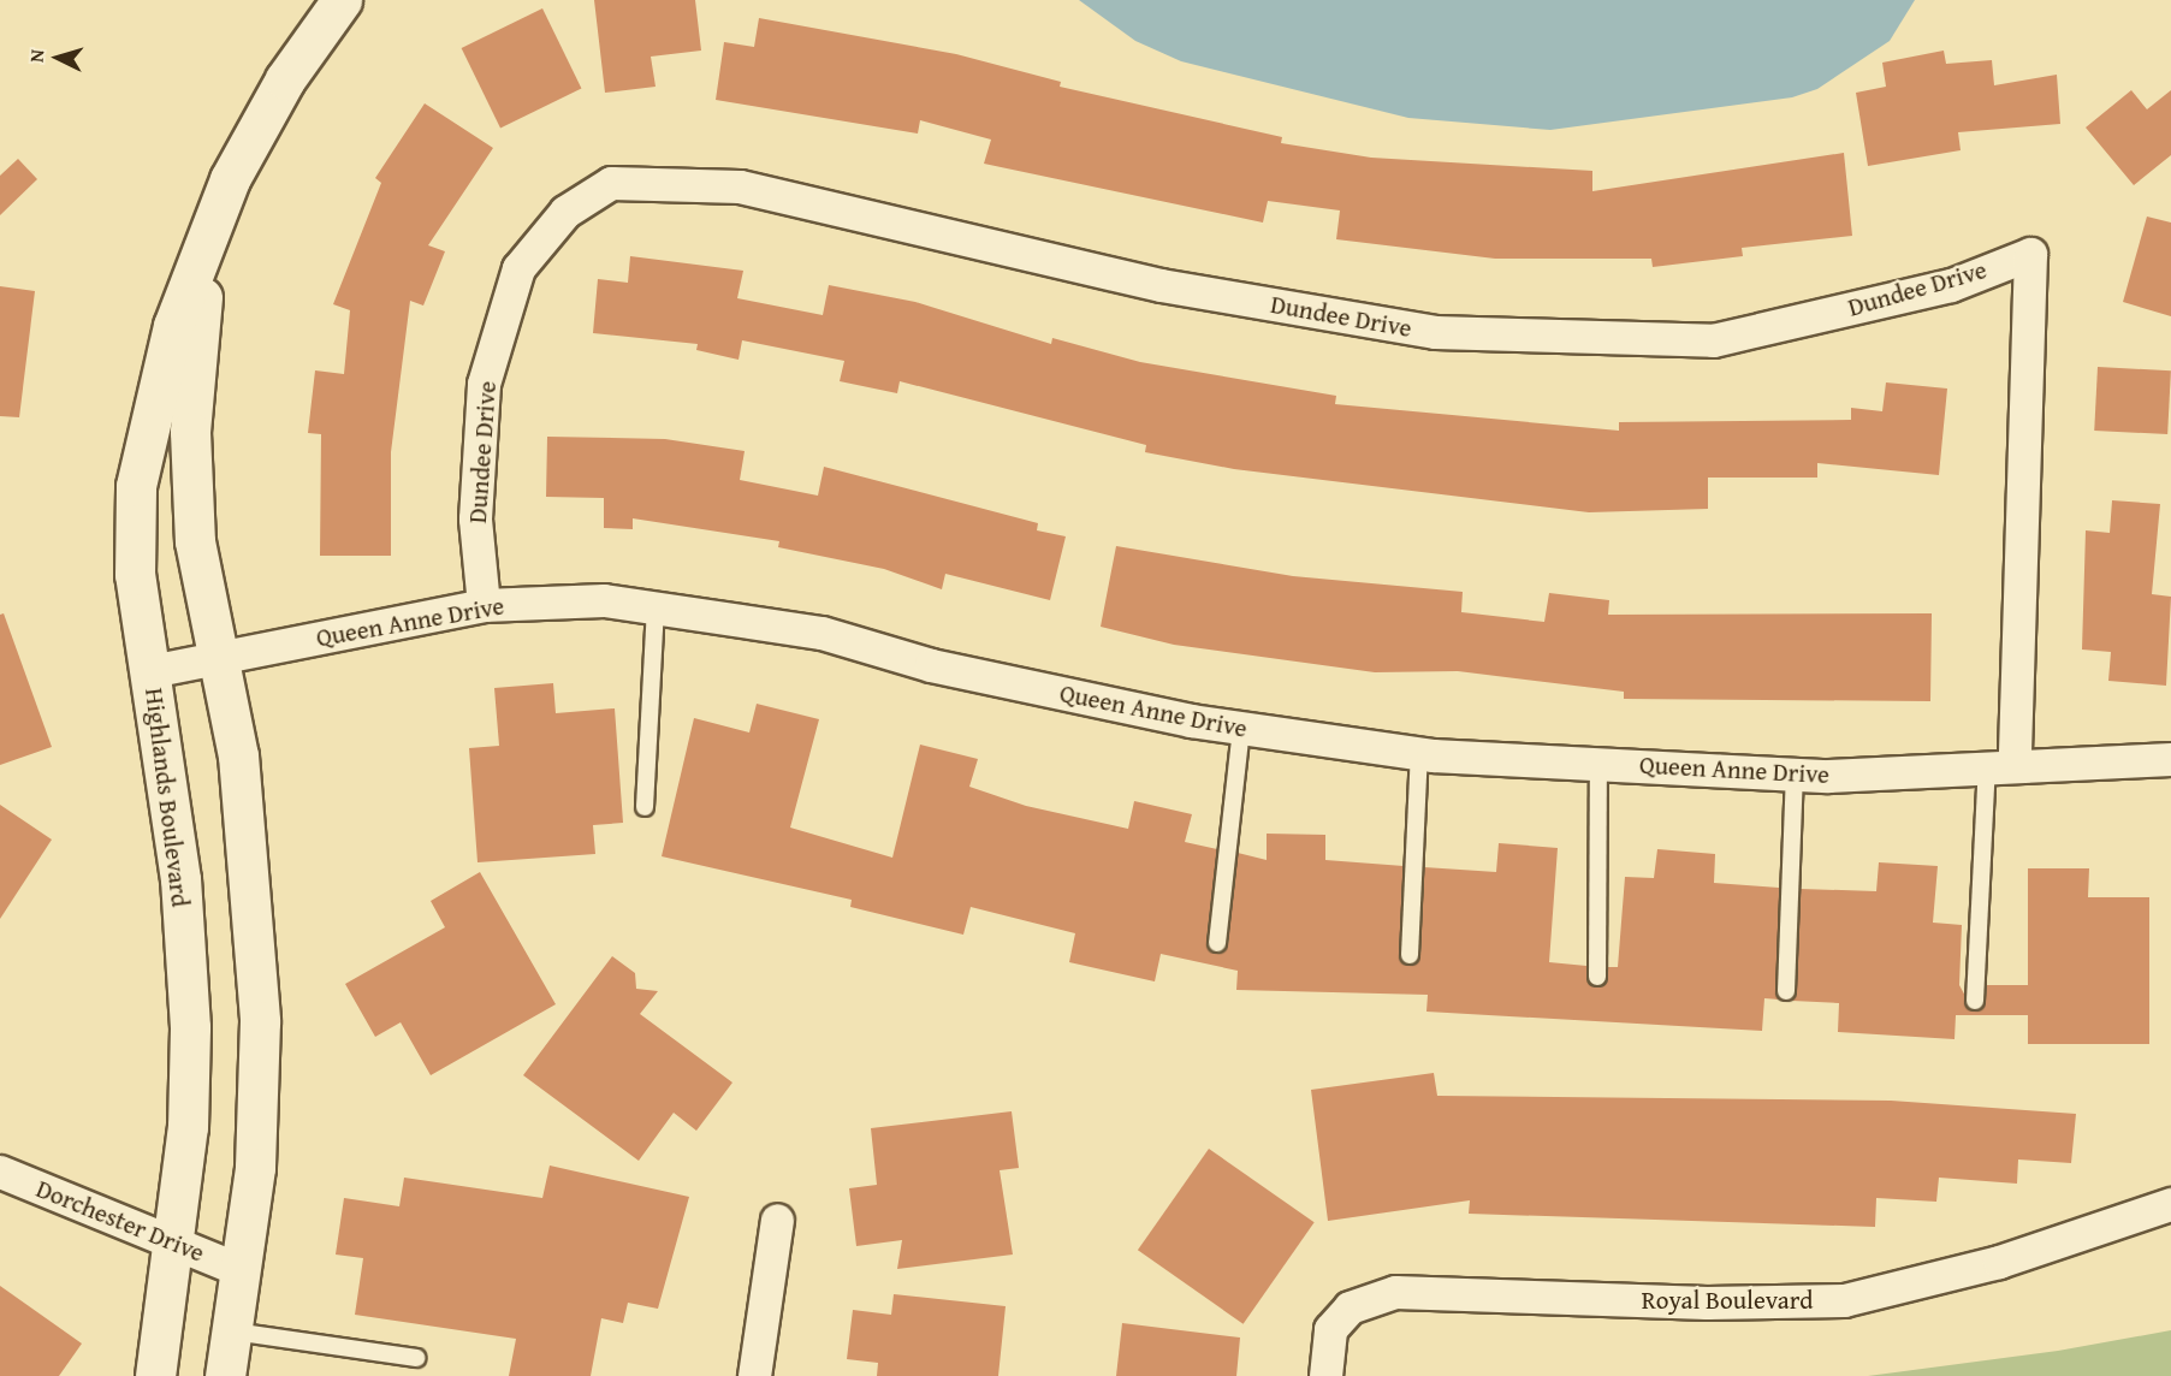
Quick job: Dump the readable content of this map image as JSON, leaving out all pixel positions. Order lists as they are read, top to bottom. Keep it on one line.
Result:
{"streets":{"street":["Dundee Drive","Queen Anne Drive","Highlands Boulevard","Dorchester Drive","Royal Boulevard"]},"crossings":[["Dundee Drive","Queen Anne Drive"],["Queen Anne Drive","Highlands Boulevard"],["Highlands Boulevard","Dorchester Drive"]],"north":"left"}
